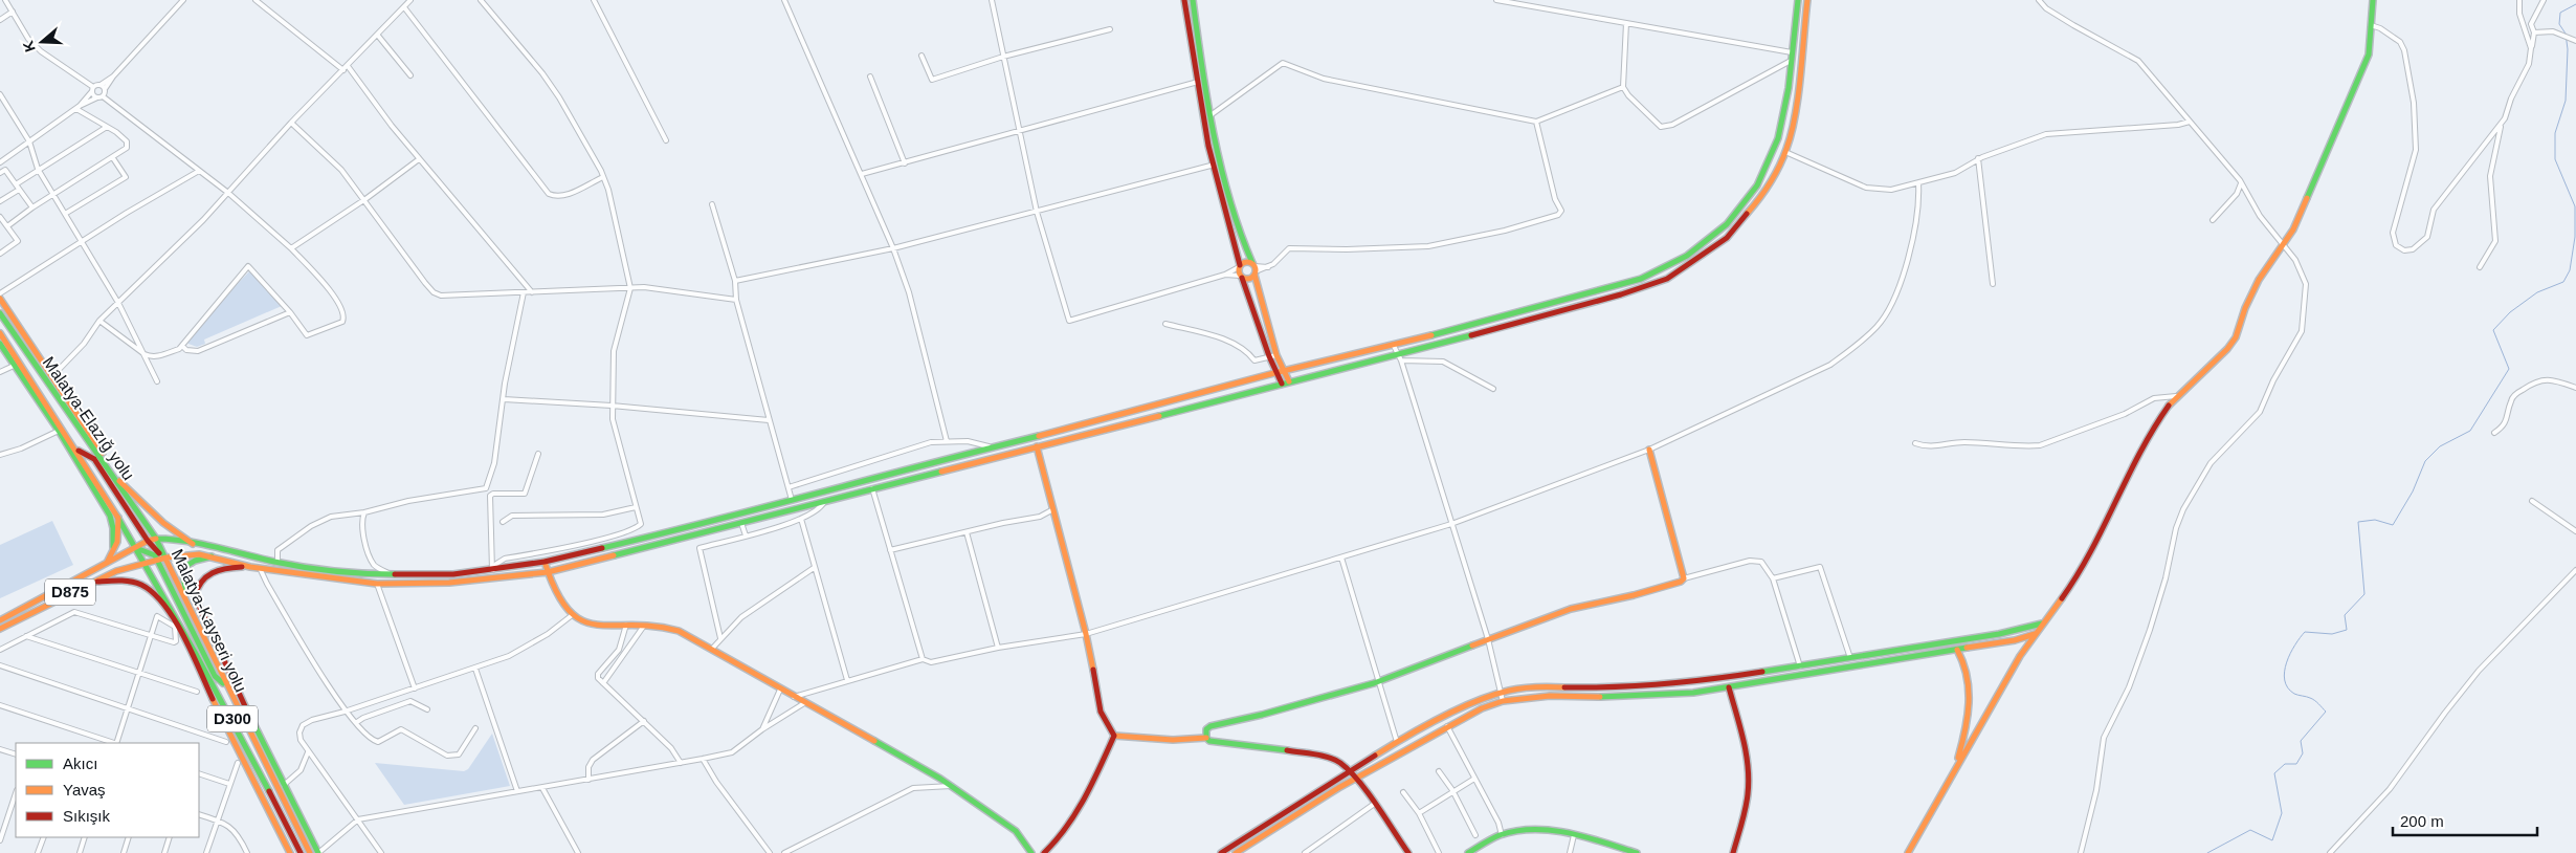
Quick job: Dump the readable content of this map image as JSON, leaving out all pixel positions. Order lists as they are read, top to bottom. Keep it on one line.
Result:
{"streets":{"main road":["Malatya-Elazığ yolu","D875","Malatya-Kayseri yolu","D300"]},"crossings":[["Malatya-Elazığ yolu","D875"],["Malatya-Elazığ yolu","Malatya-Kayseri yolu"],["Malatya-Elazığ yolu","D300"],["D875","D300"]],"legend":["Akıcı","Yavaş","Sıkışık"],"scale_bar":"200 m","north":"left"}
